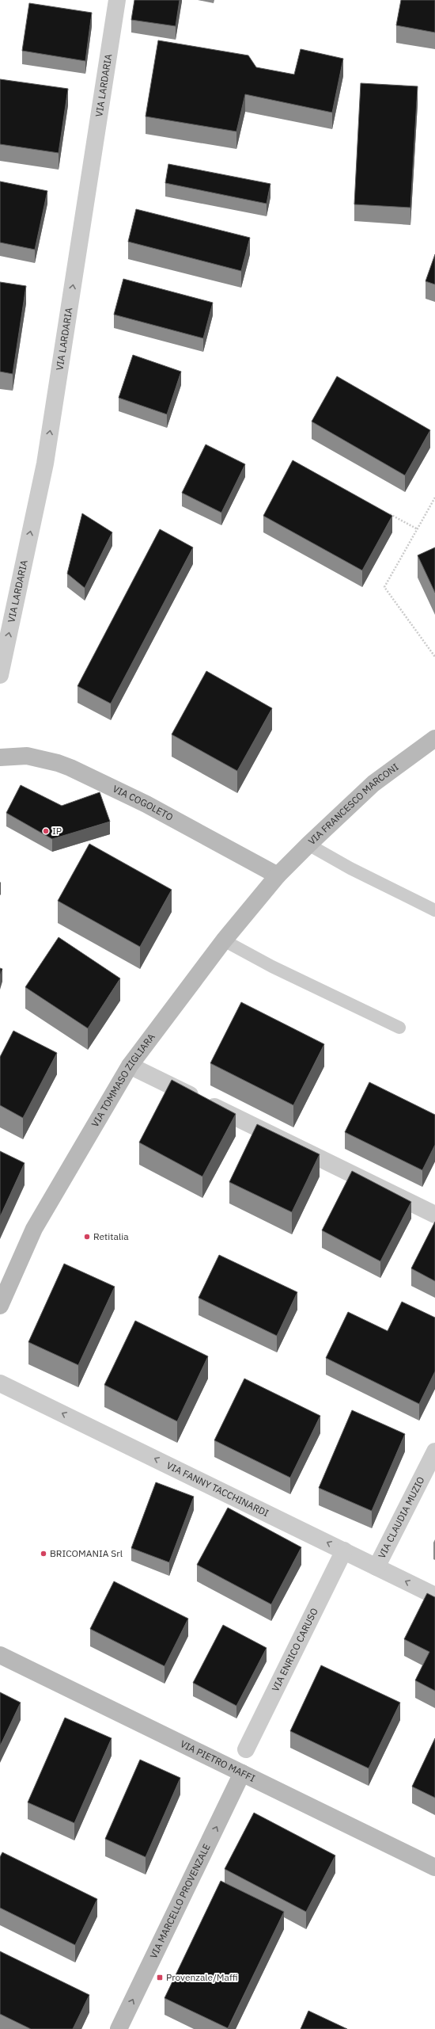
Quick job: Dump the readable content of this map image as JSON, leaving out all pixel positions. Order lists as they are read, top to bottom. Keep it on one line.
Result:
{"streets":{"street":["VIA LARDARIA","VIA COGOLETO","VIA FRANCESCO MARCONI","VIA TOMMASO ZIGLIARA","VIA FANNY TACCHINARDI","VIA CLAUDIA MUZIO","VIA ENRICO CARUSO","VIA PIETRO MAFFI","VIA MARCELLO PROVENZALE"]},"crossings":[["VIA COGOLETO","VIA FRANCESCO MARCONI"],["VIA COGOLETO","VIA TOMMASO ZIGLIARA"],["VIA FRANCESCO MARCONI","VIA TOMMASO ZIGLIARA"],["VIA FANNY TACCHINARDI","VIA CLAUDIA MUZIO"],["VIA FANNY TACCHINARDI","VIA ENRICO CARUSO"],["VIA PIETRO MAFFI","VIA MARCELLO PROVENZALE"]],"one_way":["VIA LARDARIA","VIA FANNY TACCHINARDI","VIA MARCELLO PROVENZALE"],"places":{"other":["IP","Retitalia","BRICOMANIA Srl"],"transit":["Provenzale/Maffi"]}}
